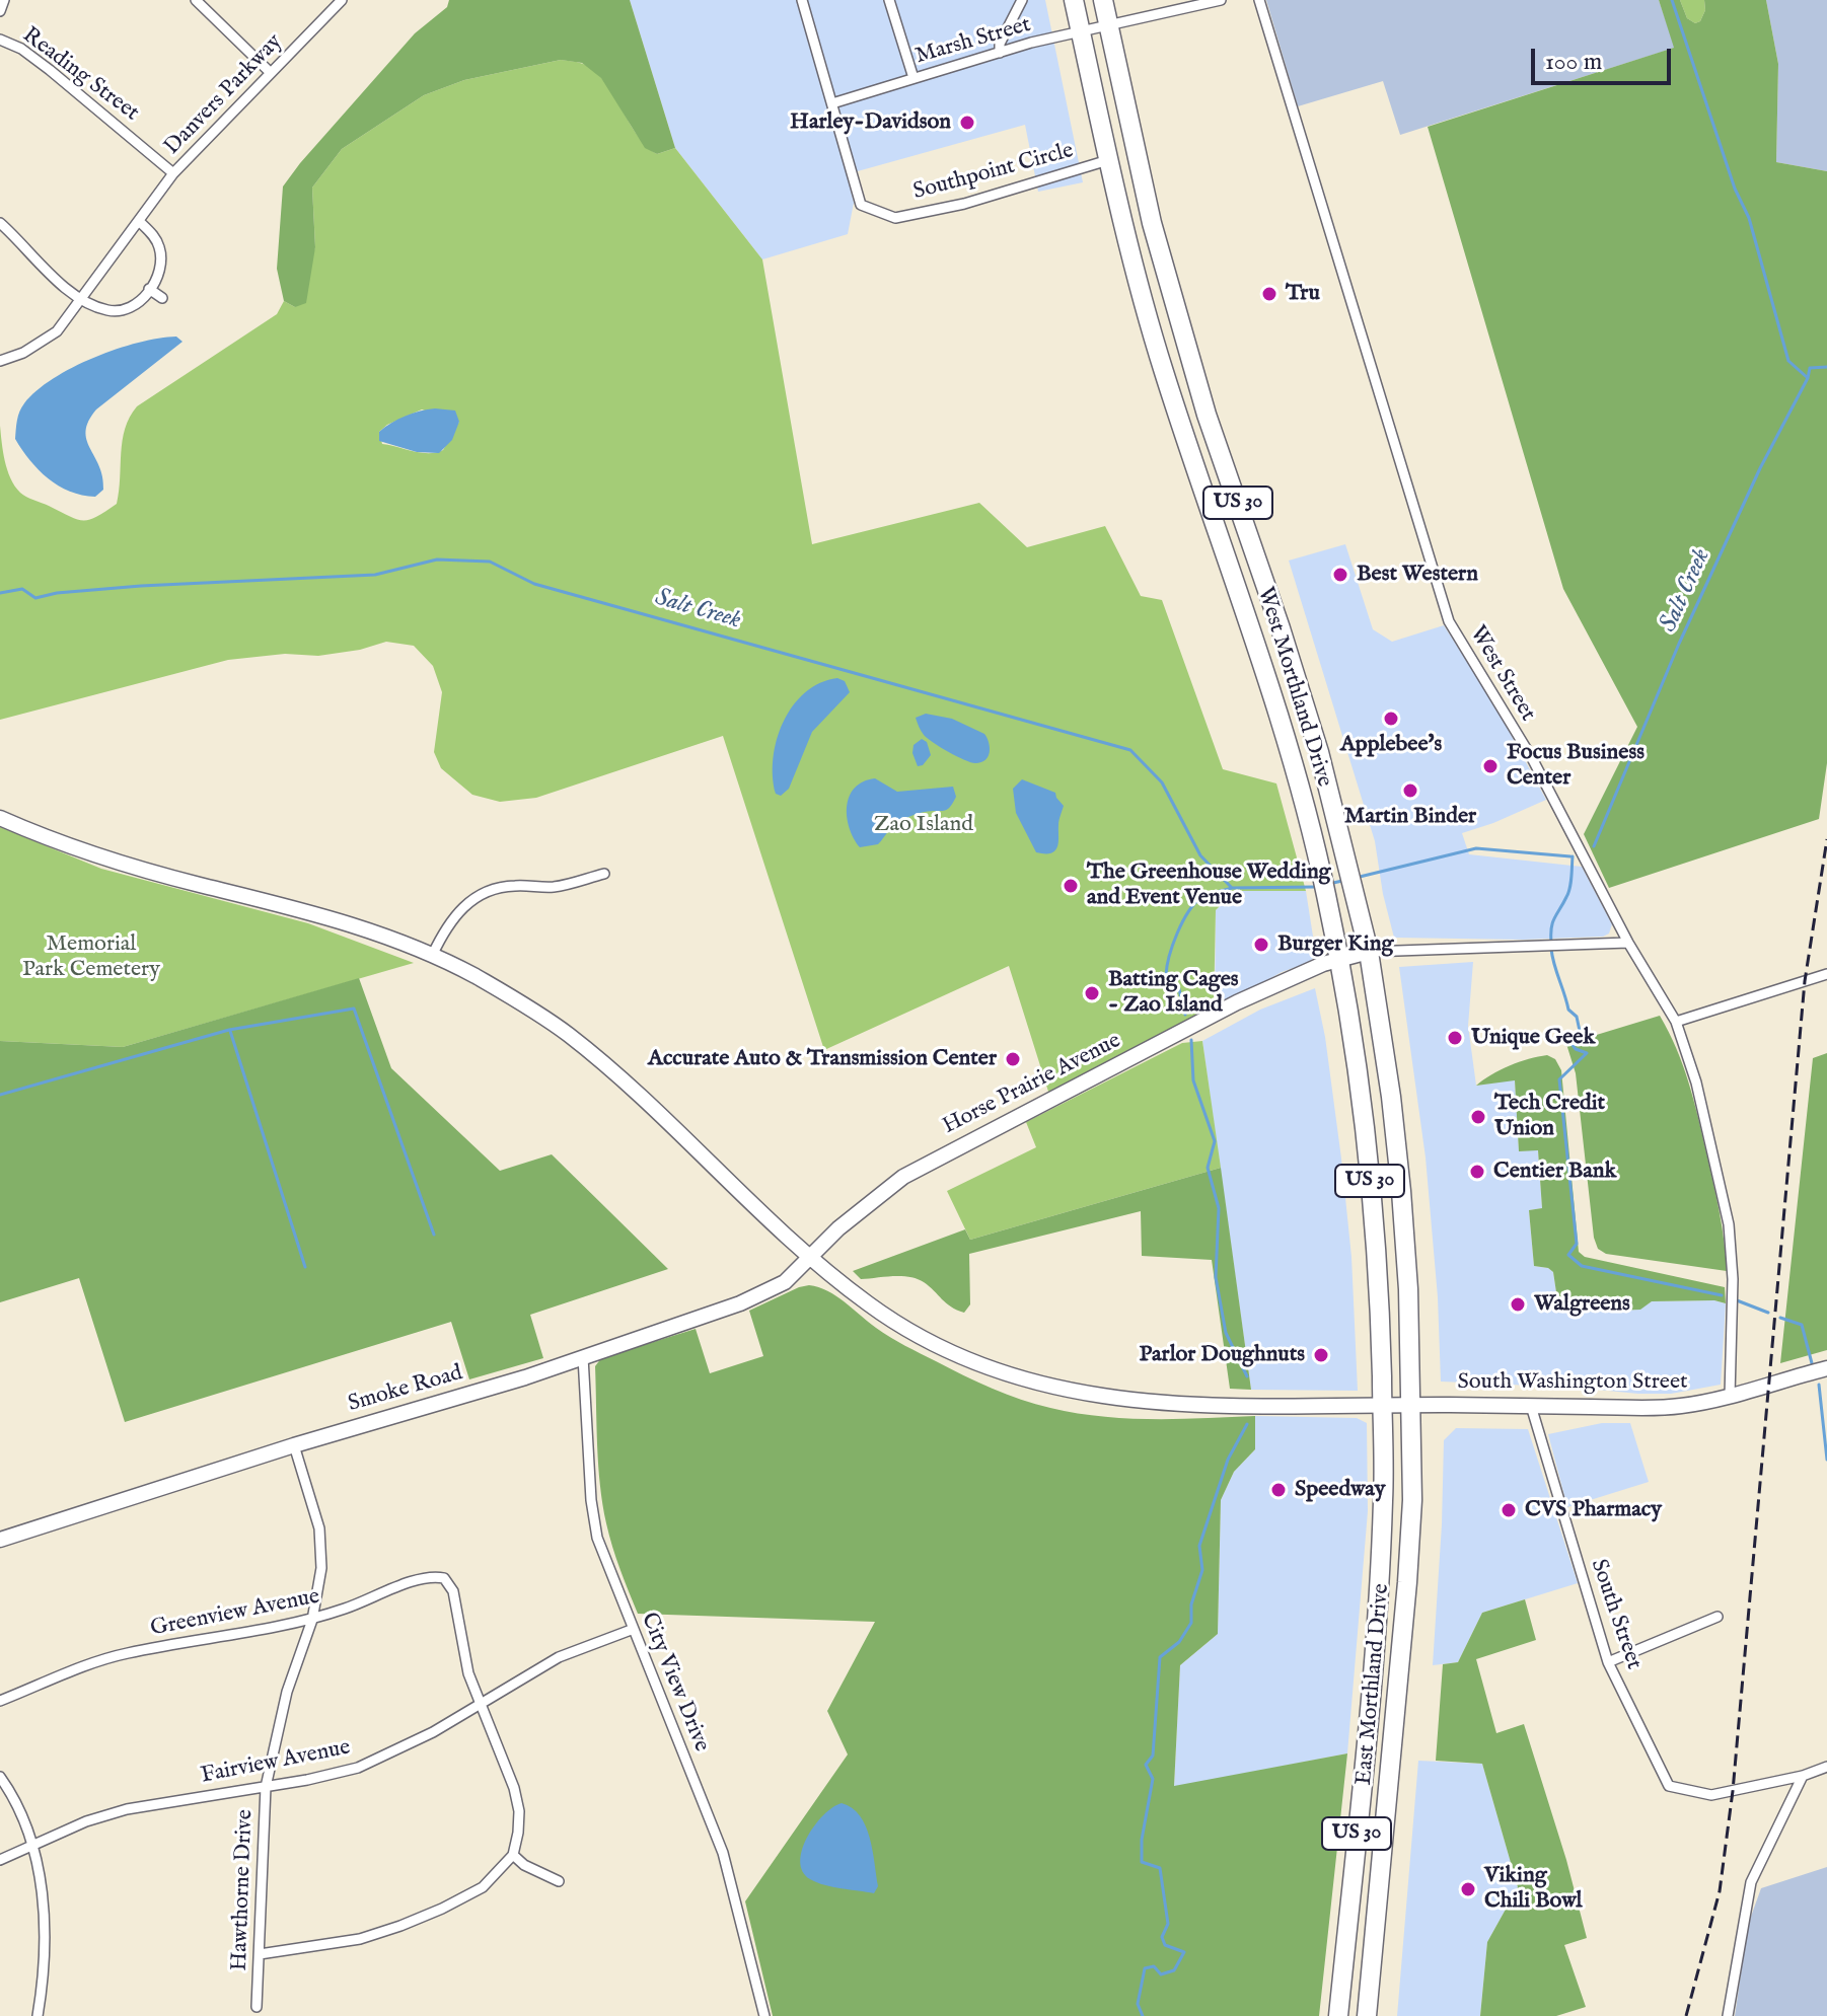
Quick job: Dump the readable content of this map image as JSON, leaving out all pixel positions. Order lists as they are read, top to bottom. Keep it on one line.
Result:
{"streets":{"highway":["US 30","West Morthland Drive","East Morthland Drive"],"main road":["Horse Prairie Avenue","South Washington Street","Smoke Road"],"street":["Marsh Street","Reading Street","Danvers Parkway","Southpoint Circle","West Street","Greenview Avenue","South Street","City View Drive","Fairview Avenue","Hawthorne Drive"]},"crossings":[["Marsh Street","Southpoint Circle"],["Marsh Street","West Morthland Drive"],["Reading Street","Danvers Parkway"],["Southpoint Circle","West Morthland Drive"],["West Street","Horse Prairie Avenue"],["West Street","South Washington Street"],["West Morthland Drive","Horse Prairie Avenue"],["West Morthland Drive","South Washington Street"],["West Morthland Drive","East Morthland Drive"],["Horse Prairie Avenue","South Washington Street"],["Horse Prairie Avenue","Smoke Road"],["South Washington Street","Smoke Road"],["South Washington Street","South Street"],["South Washington Street","East Morthland Drive"],["Smoke Road","City View Drive"],["Smoke Road","Hawthorne Drive"],["Greenview Avenue","Fairview Avenue"],["Greenview Avenue","Hawthorne Drive"],["City View Drive","Fairview Avenue"],["Fairview Avenue","Hawthorne Drive"]],"water":["Salt Creek"],"parks":["Zao Island","Memorial Park Cemetery"],"places":["Harley-Davidson","Tru","Best Western","Applebee's","Focus Business Center","Martin Binder","The Greenhouse Wedding and Event Venue","Burger King","Batting Cages - Zao Island","Unique Geek","Accurate Auto & Transmission Center","Tech Credit Union","Centier Bank","Walgreens","Parlor Doughnuts","Speedway","CVS Pharmacy","Viking Chili Bowl"],"scale_bar":"100 m"}
